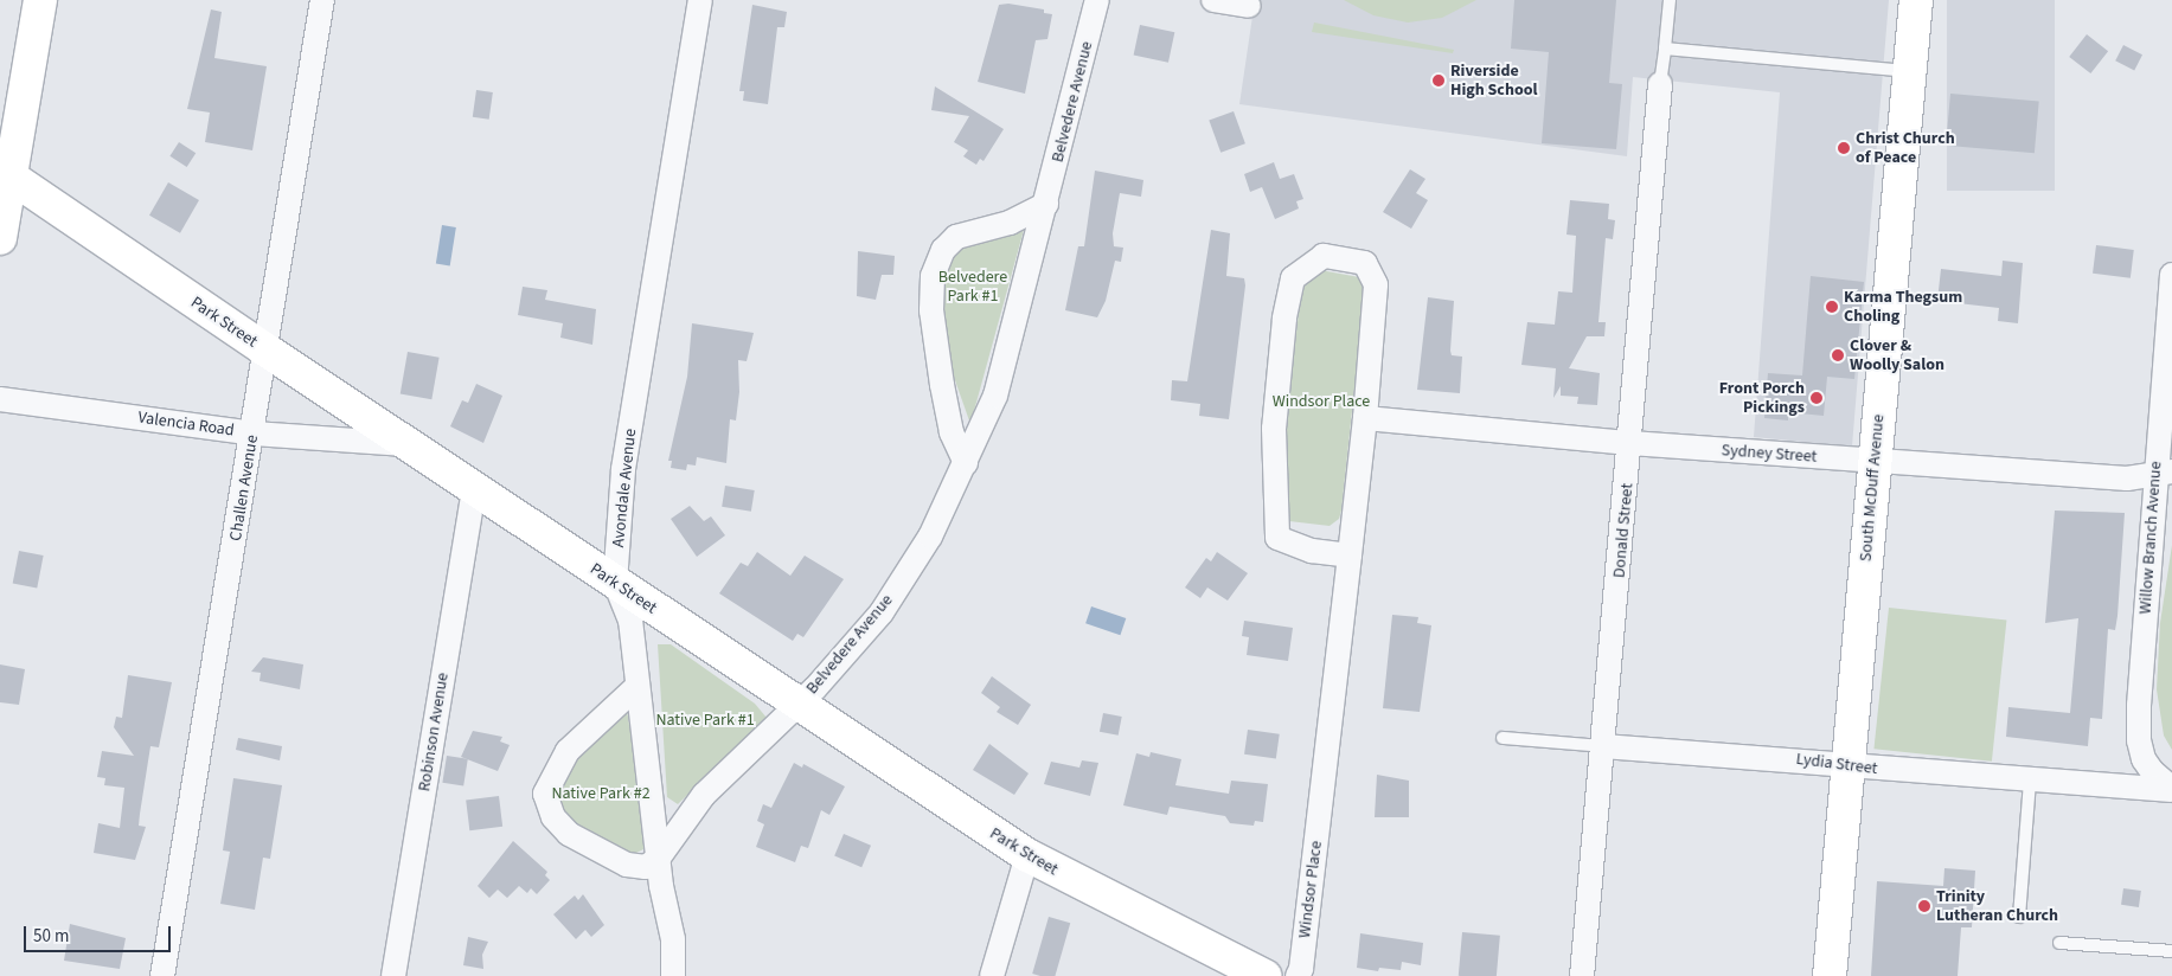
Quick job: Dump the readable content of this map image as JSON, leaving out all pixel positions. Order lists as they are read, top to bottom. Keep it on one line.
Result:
{"streets":{"street":["Belvedere Avenue","Park Street","Valencia Road","Sydney Street","Challen Avenue","Avondale Avenue","South McDuff Avenue","Donald Street","Willow Branch Avenue","Robinson Avenue","Lydia Street","Windsor Place"]},"crossings":[["Belvedere Avenue","Park Street"],["Belvedere Avenue","Avondale Avenue"],["Park Street","Valencia Road"],["Park Street","Challen Avenue"],["Park Street","Avondale Avenue"],["Park Street","Robinson Avenue"],["Valencia Road","Challen Avenue"],["Sydney Street","South McDuff Avenue"],["Sydney Street","Donald Street"],["Sydney Street","Willow Branch Avenue"],["Sydney Street","Windsor Place"],["South McDuff Avenue","Lydia Street"],["Donald Street","Lydia Street"],["Willow Branch Avenue","Lydia Street"]],"parks":["Belvedere Park #1","Windsor Place","Native Park #1","Native Park #2"],"places":["Riverside High School","Christ Church of Peace","Karma Thegsum Choling","Clover & Woolly Salon","Front Porch Pickings","Trinity Lutheran Church"],"scale_bar":"50 m"}
